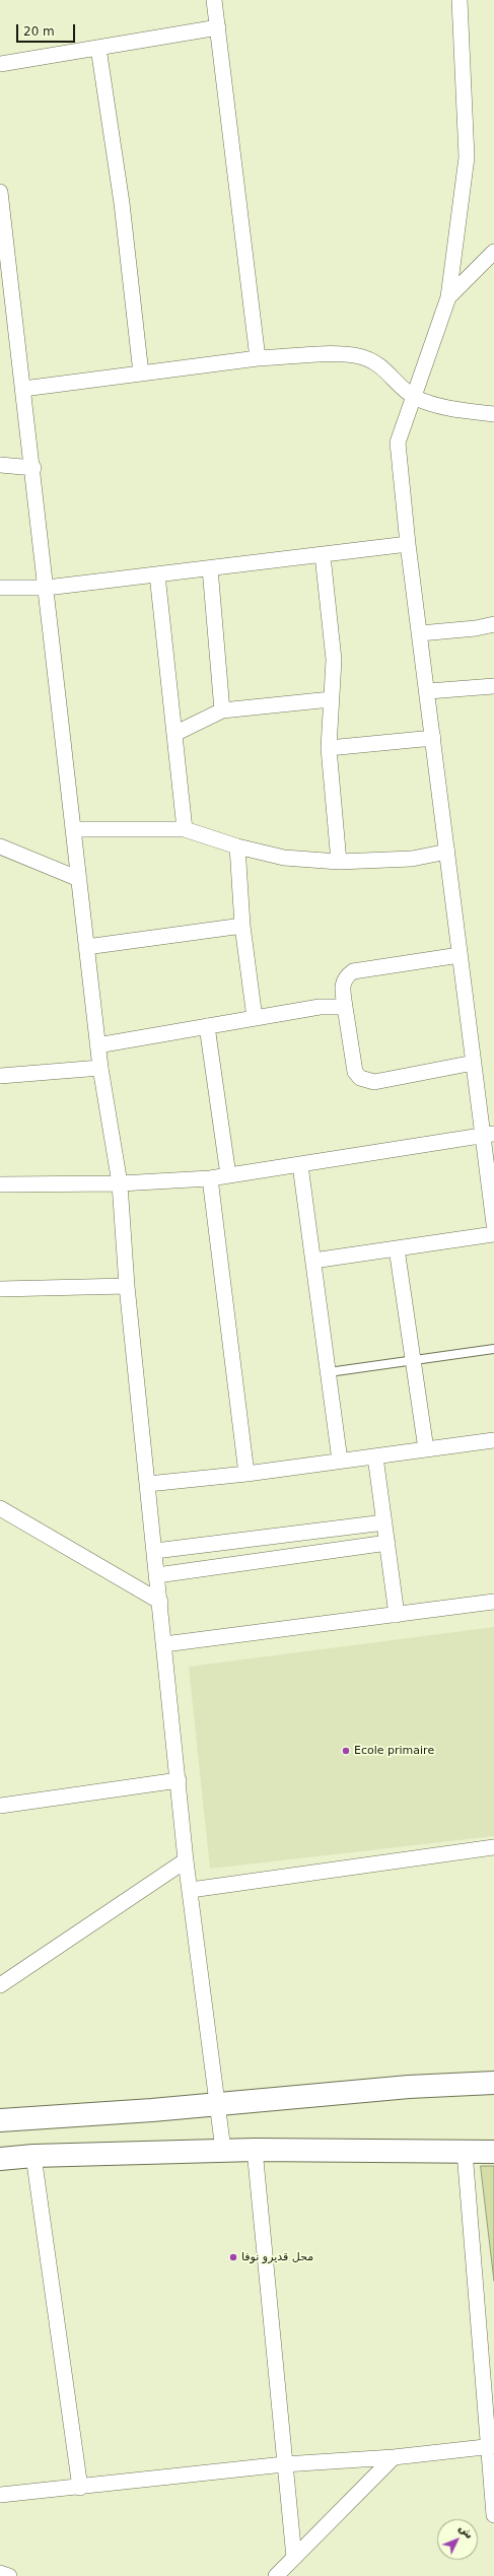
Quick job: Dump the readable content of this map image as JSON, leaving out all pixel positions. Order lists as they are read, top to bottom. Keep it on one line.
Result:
{"places":["Ecole primaire","محل قديرو نوفا"],"scale_bar":"20 m","north":"top right"}
